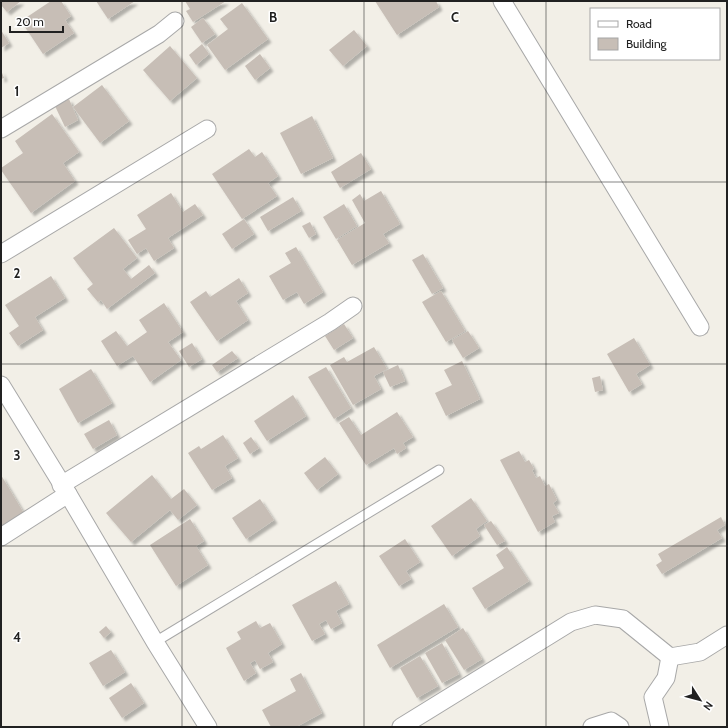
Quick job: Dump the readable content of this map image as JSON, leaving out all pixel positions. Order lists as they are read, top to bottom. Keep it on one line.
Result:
{"legend":["Road","Building"],"scale_bar":"20 m","north":"bottom right","grid":{"columns":["B","C"],"rows":["1","2","3","4"]}}
